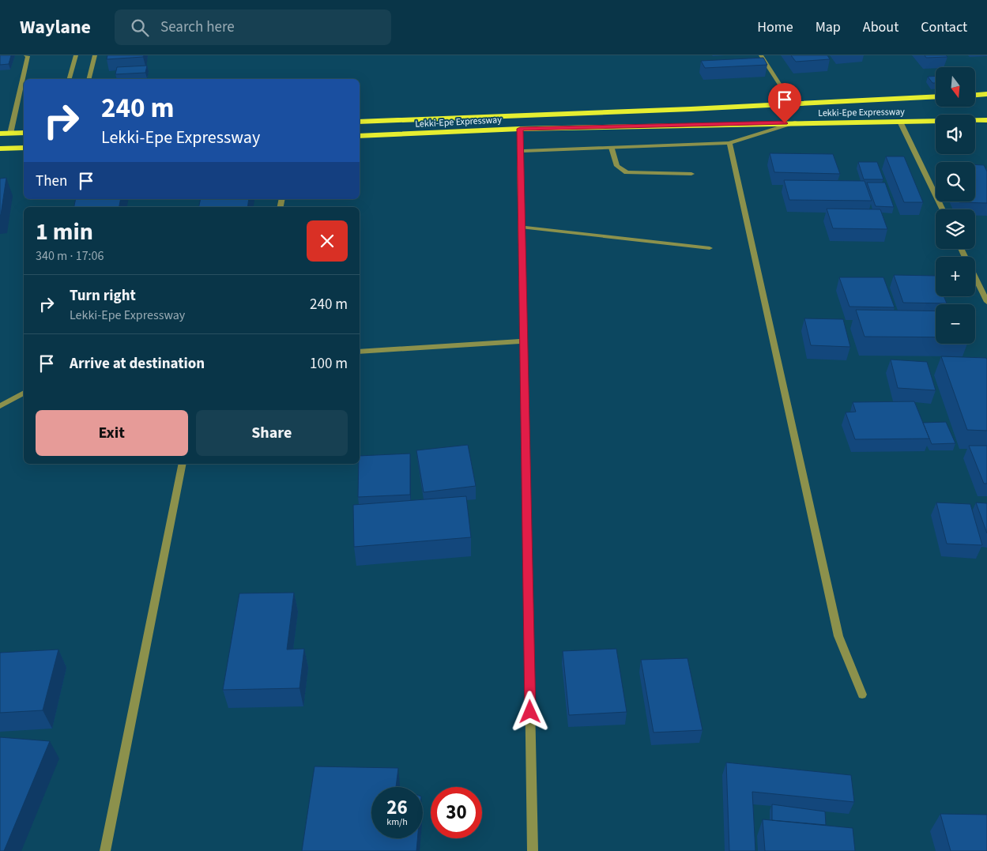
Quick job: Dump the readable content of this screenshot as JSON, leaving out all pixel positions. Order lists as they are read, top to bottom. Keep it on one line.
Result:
{"streets":{"highway":["Lekki-Epe Expressway"]},"north":"bottom","page":{"header":"Waylane","search":"Search here","nav":["Home","Map","About","Contact"],"map_buttons":["+","−"],"turn":["240 m","Lekki-Epe Expressway"],"then":"Then","heading":["1 min","340 m · 17:06"],"list":[{"name":"Turn right","note":"Lekki-Epe Expressway","value":"240 m"},{"name":"Arrive at destination","value":"100 m"}],"buttons":["Exit","Share"],"speed":"26 km/h","limit":"30"}}
